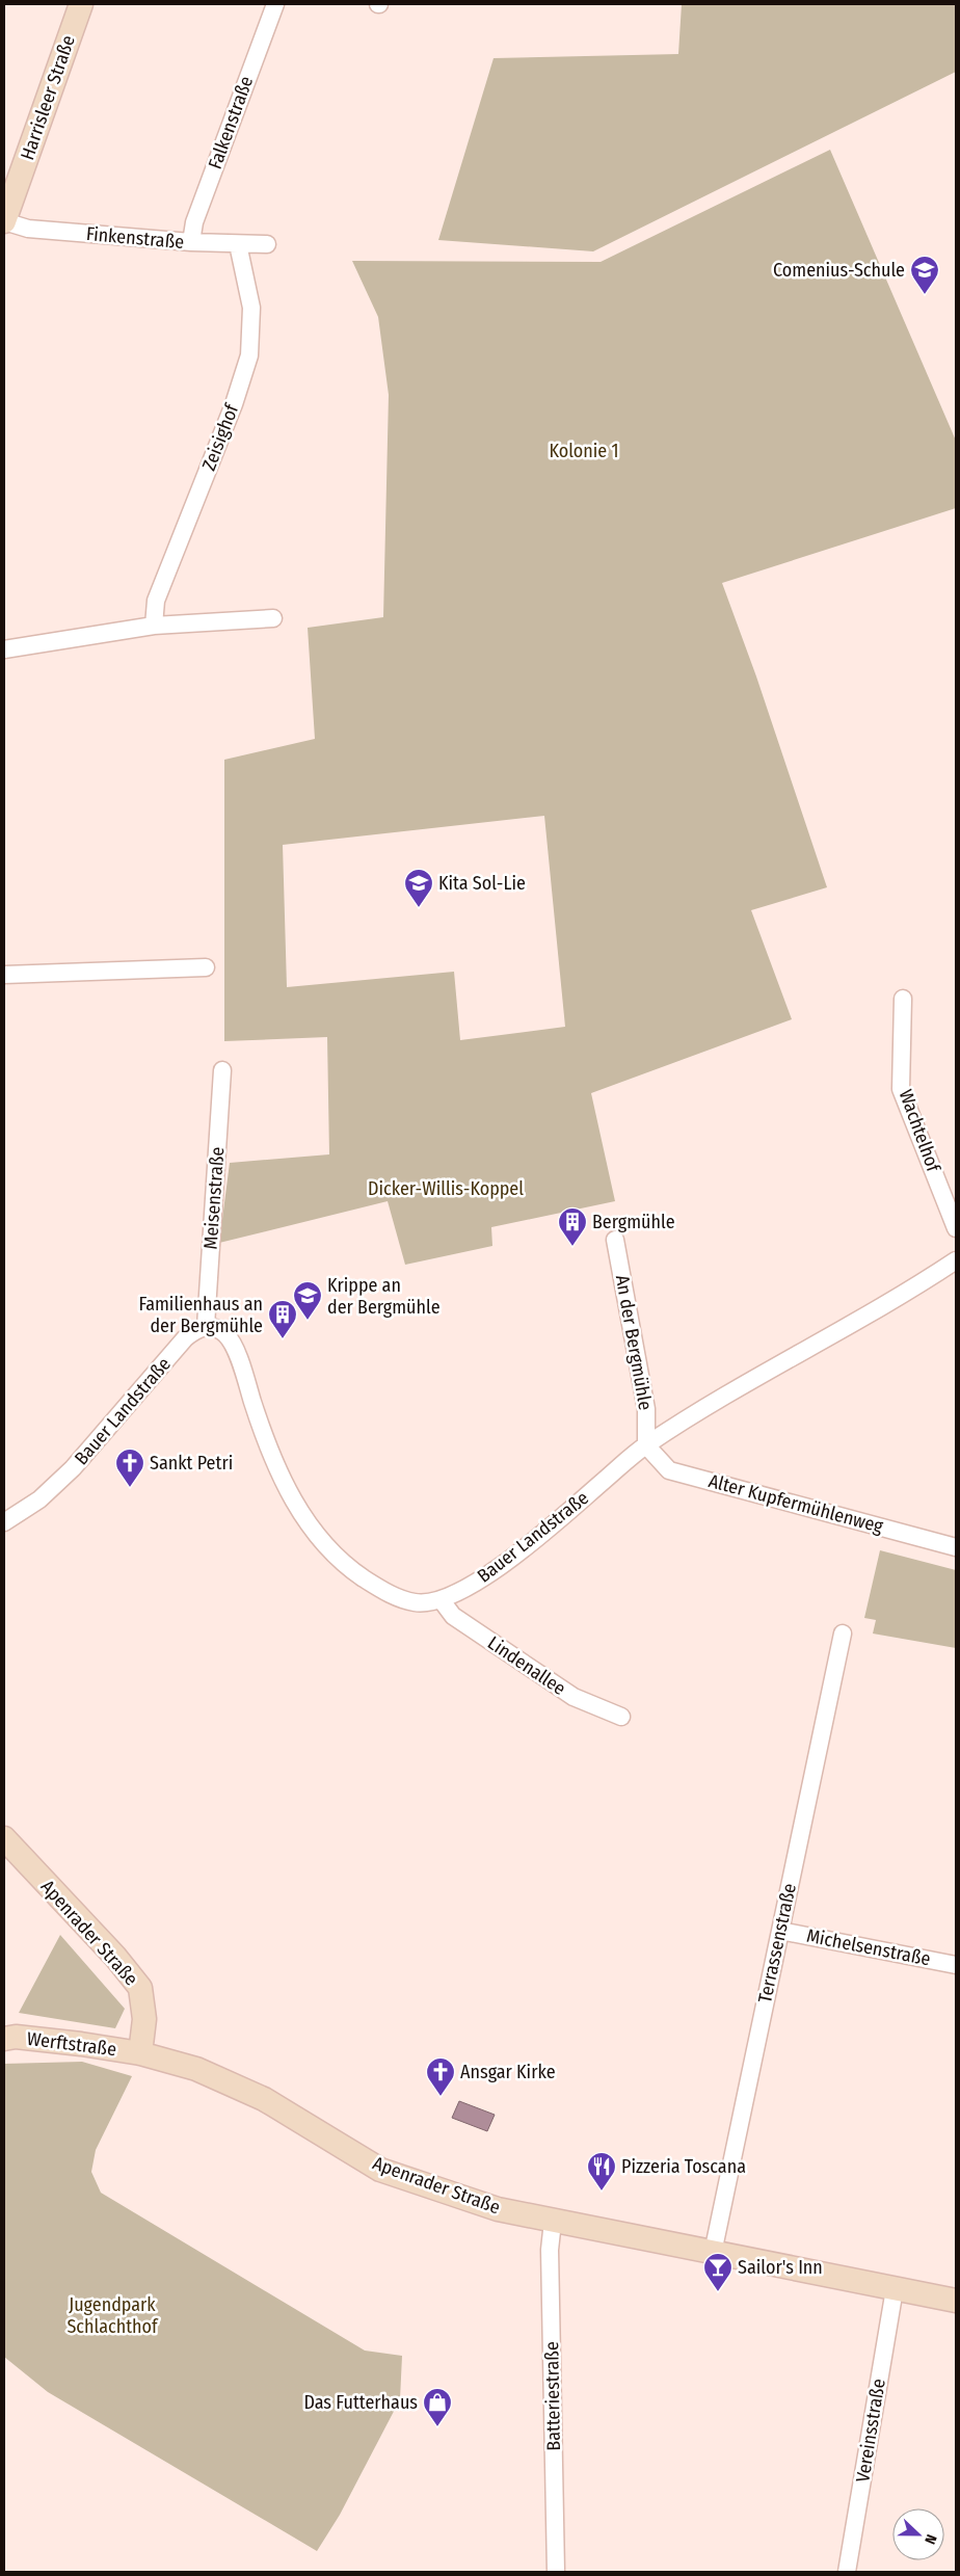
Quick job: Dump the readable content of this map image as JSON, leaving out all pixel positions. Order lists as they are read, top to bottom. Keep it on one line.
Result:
{"streets":{"main road":["Harrisleer Straße","Apenrader Straße","Werftstraße"],"street":["Falkenstraße","Finkenstraße","Zeisighof","Wachtelhof","Meisenstraße","An der Bergmühle","Bauer Landstraße","Alter Kupfermühlenweg","Lindenallee","Terrassenstraße","Michelsenstraße","Batteriestraße","Vereinsstraße"]},"crossings":[["Harrisleer Straße","Finkenstraße"],["Falkenstraße","Finkenstraße"],["Finkenstraße","Zeisighof"],["Meisenstraße","Bauer Landstraße"],["An der Bergmühle","Bauer Landstraße"],["An der Bergmühle","Alter Kupfermühlenweg"],["Bauer Landstraße","Alter Kupfermühlenweg"],["Bauer Landstraße","Lindenallee"],["Apenrader Straße","Terrassenstraße"],["Apenrader Straße","Werftstraße"],["Apenrader Straße","Batteriestraße"],["Apenrader Straße","Vereinsstraße"],["Terrassenstraße","Michelsenstraße"]],"parks":["Kolonie 1","Dicker-Willis-Koppel","Jugendpark Schlachthof"],"places":{"school or university":["Comenius-Schule","Kita Sol-Lie","Krippe an der Bergmühle"],"building":["Bergmühle","Familienhaus an der Bergmühle"],"church":["Sankt Petri","Ansgar Kirke"],"restaurant":["Pizzeria Toscana"],"bar":["Sailor's Inn"],"shop":["Das Futterhaus"]},"north":"right"}
